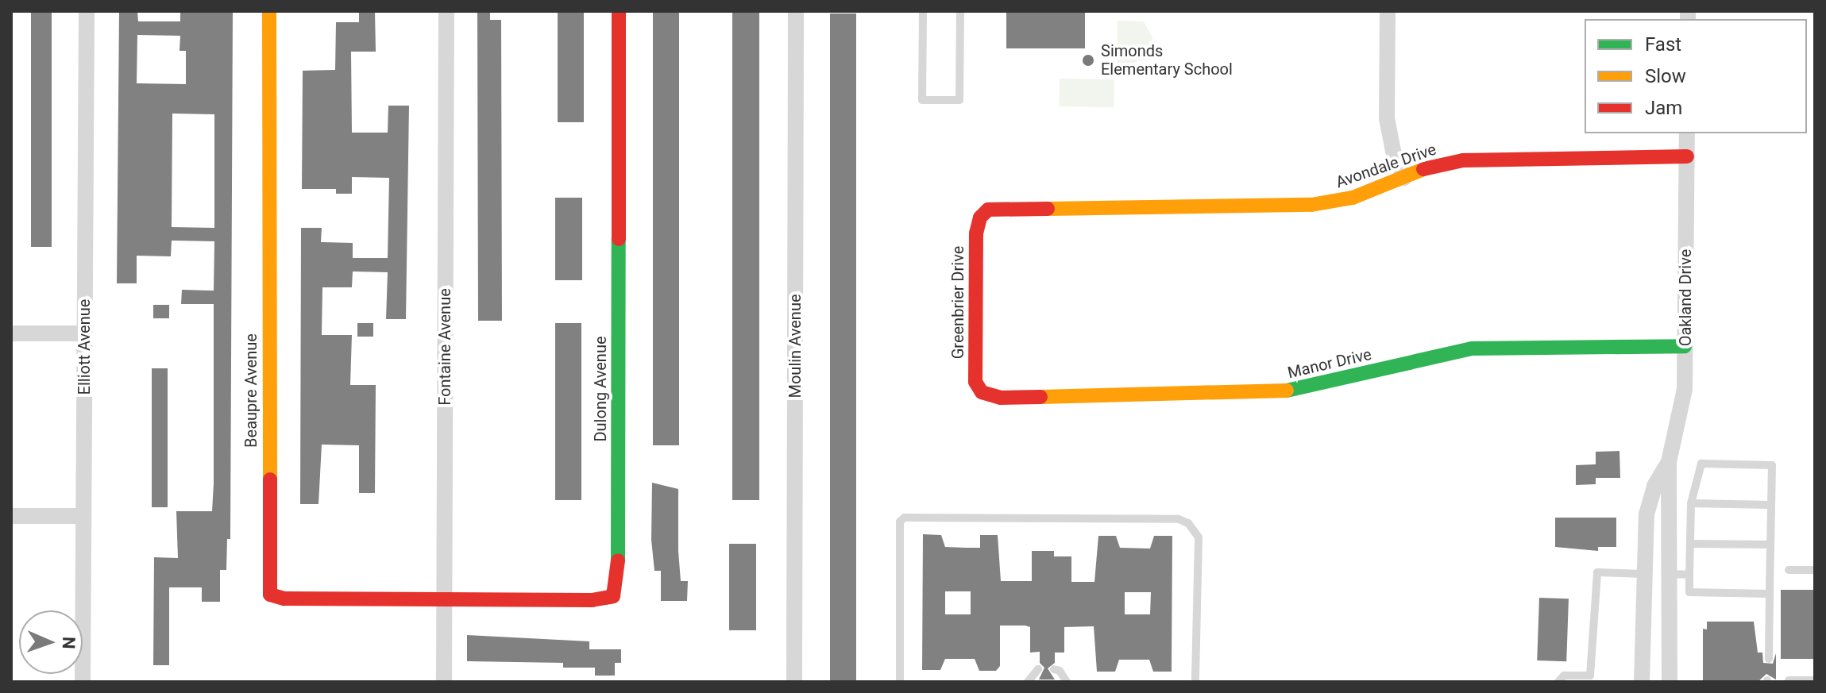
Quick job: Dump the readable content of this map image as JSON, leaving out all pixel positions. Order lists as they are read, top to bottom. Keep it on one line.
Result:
{"streets":{"street":["Avondale Drive","Oakland Drive","Greenbrier Drive","Moulin Avenue","Elliott Avenue","Fontaine Avenue","Manor Drive","Dulong Avenue","Beaupre Avenue"]},"crossings":[["Avondale Drive","Oakland Drive"],["Avondale Drive","Greenbrier Drive"],["Oakland Drive","Manor Drive"],["Greenbrier Drive","Manor Drive"],["Fontaine Avenue","Dulong Avenue"],["Fontaine Avenue","Beaupre Avenue"],["Dulong Avenue","Beaupre Avenue"]],"places":["Simonds Elementary School"],"legend":["Fast","Slow","Jam"],"north":"right"}
